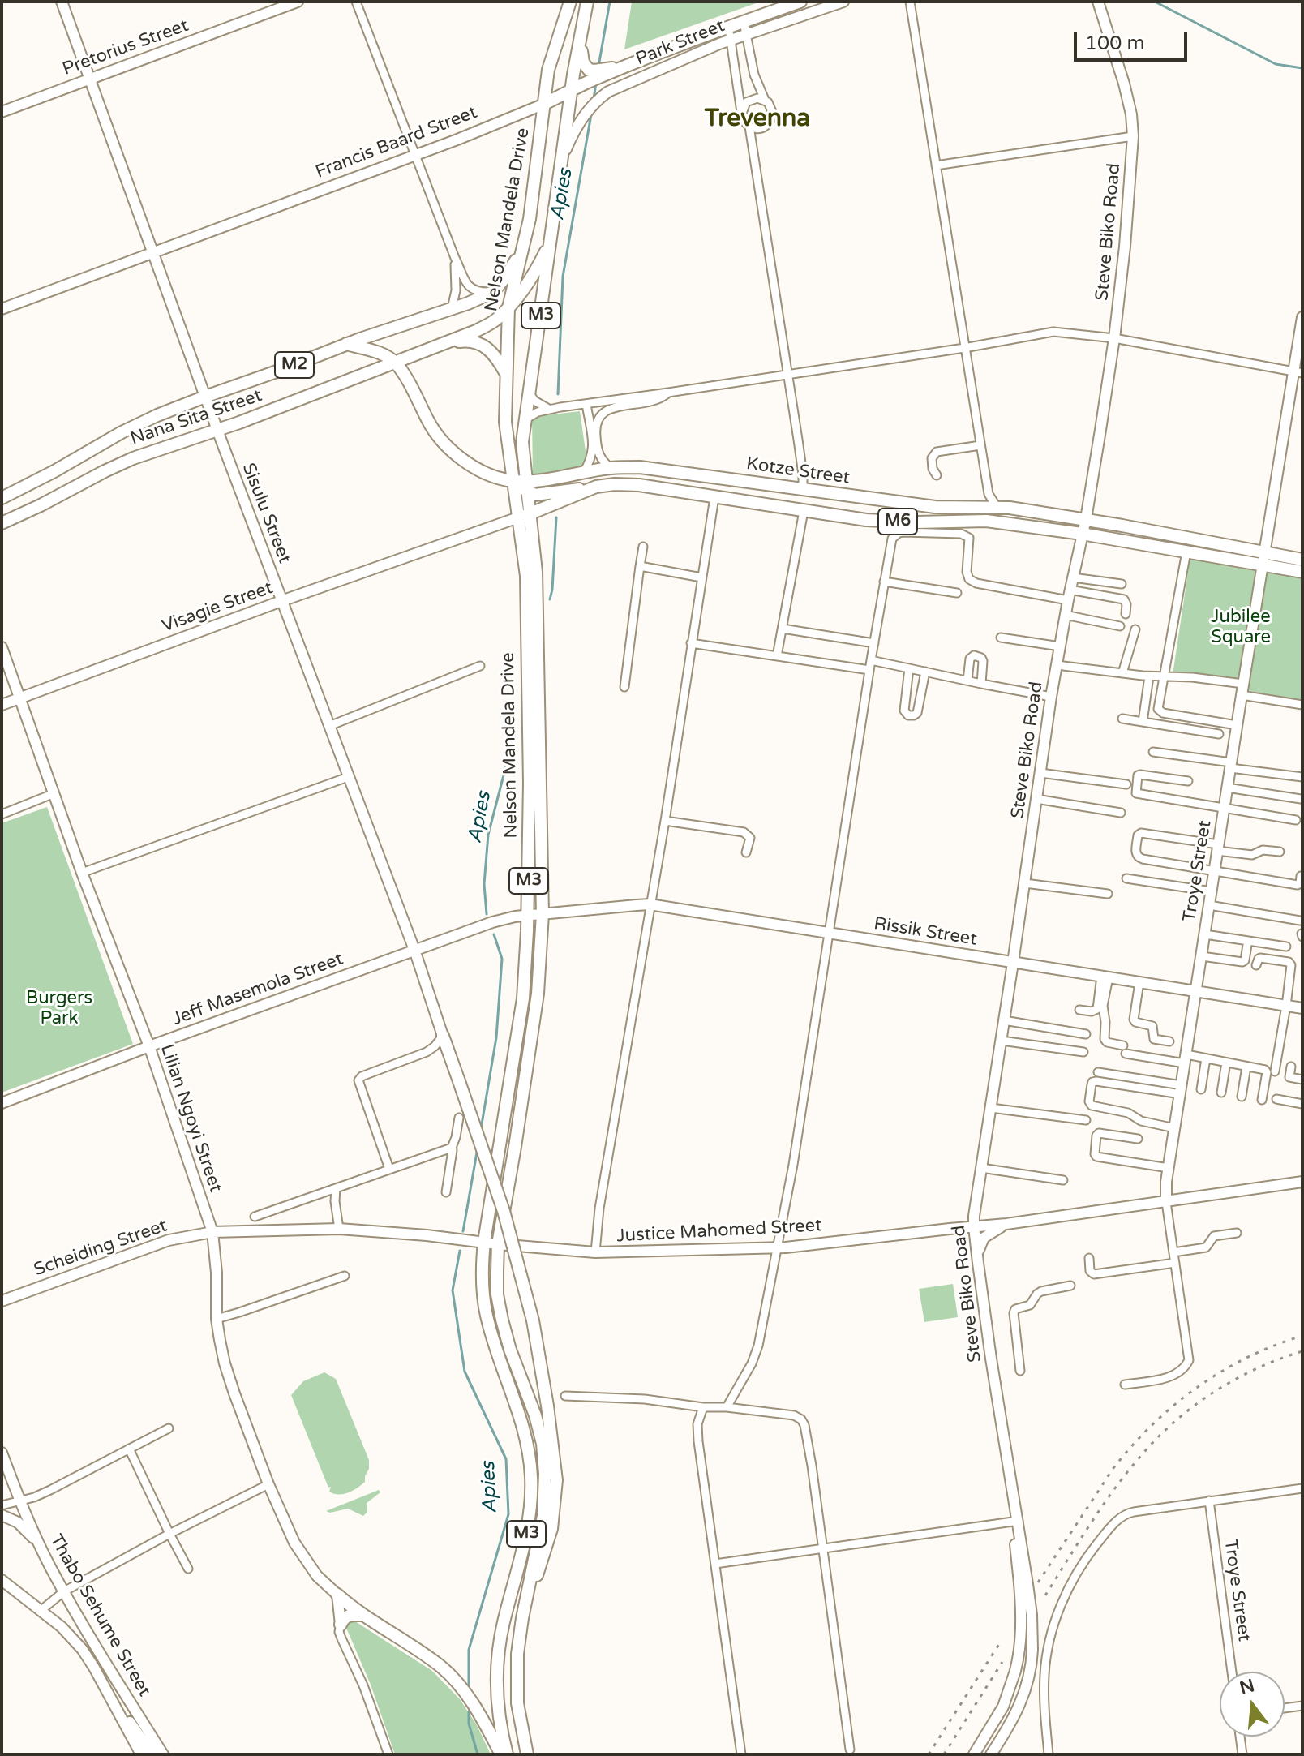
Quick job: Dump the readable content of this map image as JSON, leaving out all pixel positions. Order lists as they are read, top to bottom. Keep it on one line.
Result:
{"streets":{"main road":["Park Street","Pretorius Street","Francis Baard Street","Nelson Mandela Drive","Steve Biko Road","M3","M2","Nana Sita Street","Kotze Street","Sisulu Street","M6","Visagie Street","Troye Street","Rissik Street","Jeff Masemola Street","Lilian Ngoyi Street","Justice Mahomed Street","Scheiding Street","Thabo Sehume Street"]},"crossings":[["Park Street","Francis Baard Street"],["Park Street","Nelson Mandela Drive"],["Pretorius Street","Sisulu Street"],["Francis Baard Street","Nelson Mandela Drive"],["Francis Baard Street","Sisulu Street"],["Nelson Mandela Drive","Nana Sita Street"],["Nelson Mandela Drive","Kotze Street"],["Nelson Mandela Drive","Visagie Street"],["Nelson Mandela Drive","Rissik Street"],["Nelson Mandela Drive","Jeff Masemola Street"],["Nelson Mandela Drive","Justice Mahomed Street"],["Steve Biko Road","Kotze Street"],["Steve Biko Road","Rissik Street"],["Steve Biko Road","Justice Mahomed Street"],["Nana Sita Street","Kotze Street"],["Nana Sita Street","Sisulu Street"],["Kotze Street","Visagie Street"],["Kotze Street","Troye Street"],["Sisulu Street","Visagie Street"],["Sisulu Street","Jeff Masemola Street"],["Visagie Street","Lilian Ngoyi Street"],["Troye Street","Rissik Street"],["Troye Street","Justice Mahomed Street"],["Rissik Street","Jeff Masemola Street"],["Jeff Masemola Street","Lilian Ngoyi Street"],["Lilian Ngoyi Street","Justice Mahomed Street"],["Lilian Ngoyi Street","Scheiding Street"],["Justice Mahomed Street","Scheiding Street"]],"districts":["Trevenna"],"water":["Apies"],"parks":["Jubilee Square","Burgers Park"],"scale_bar":"100 m","north":"top"}
